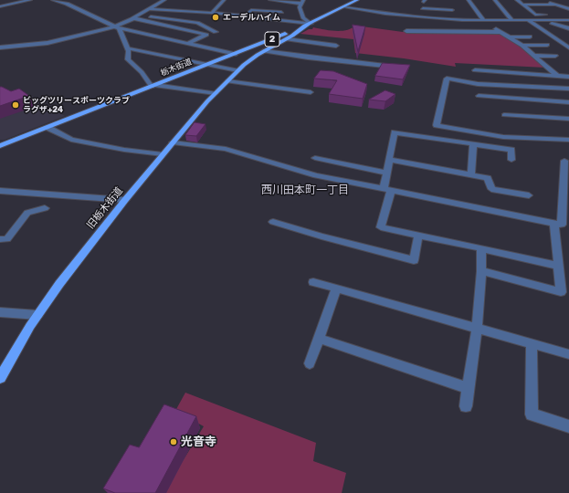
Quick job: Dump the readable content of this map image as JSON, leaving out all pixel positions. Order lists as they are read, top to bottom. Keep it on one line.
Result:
{"streets":{"main road":["2","栃木街道","旧栃木街道"]},"crossings":[["栃木街道","旧栃木街道"]],"districts":["西川田本町一丁目"],"places":["エーデルハイム","ビッグツリースポーツクラブ ラグザ+24","光音寺"]}
